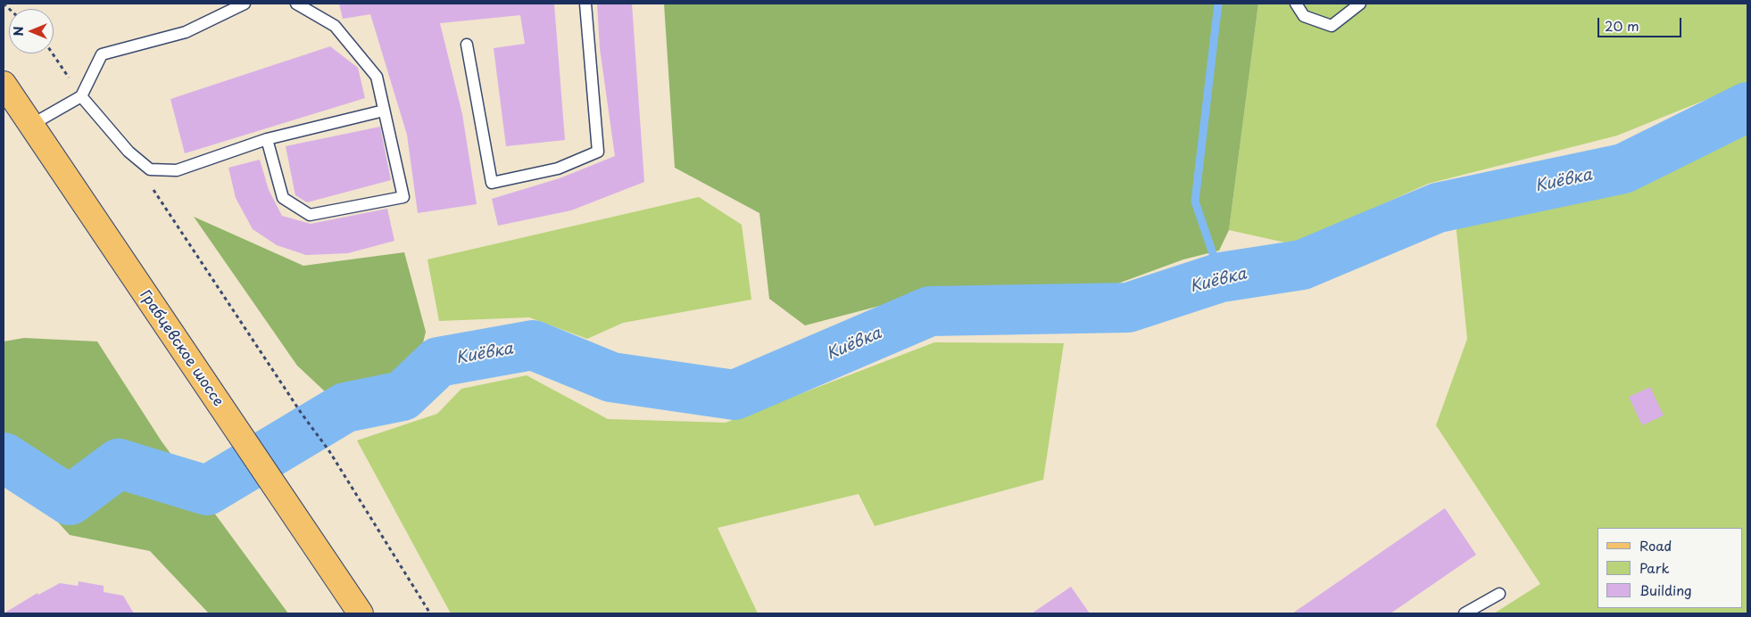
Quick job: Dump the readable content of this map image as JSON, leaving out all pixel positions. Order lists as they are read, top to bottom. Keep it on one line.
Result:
{"streets":{"main road":["Грабцевское шоссе"]},"water":["Киёвка"],"legend":["Road","Park","Building"],"scale_bar":"20 m","north":"left"}
